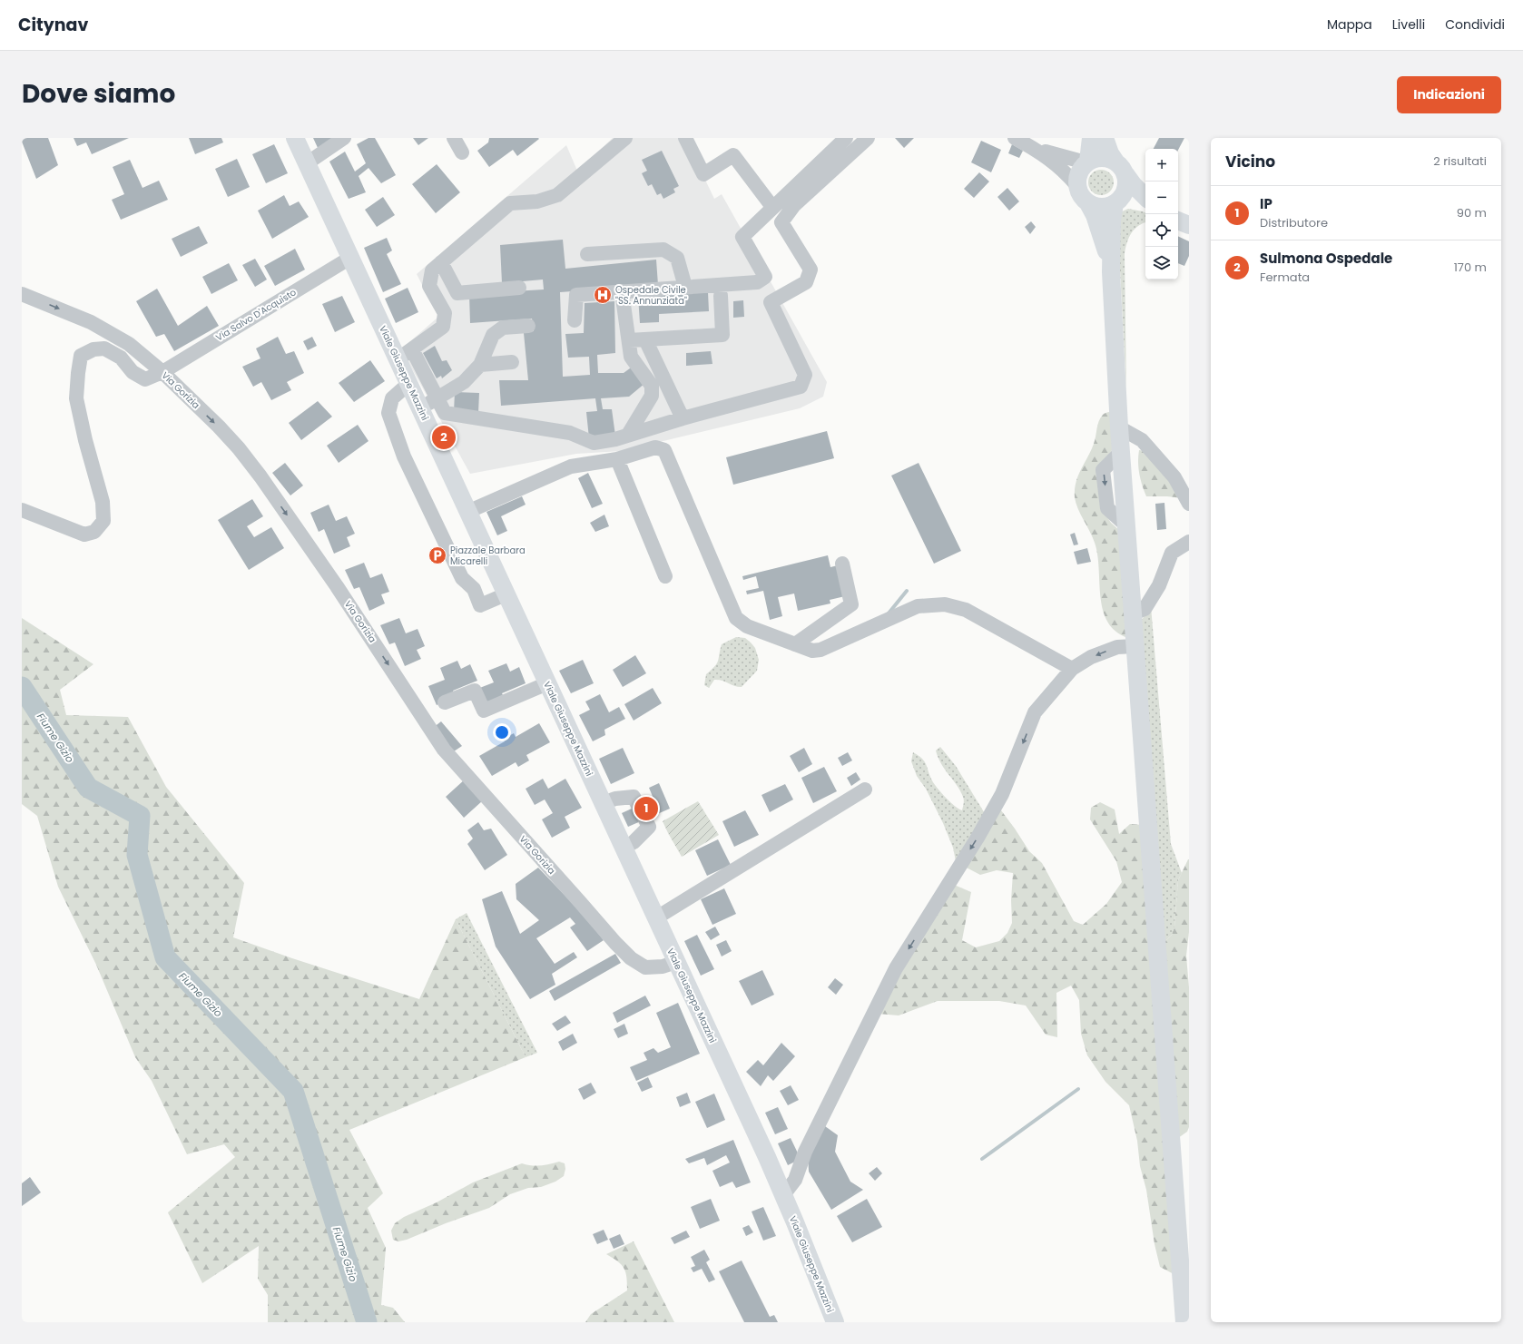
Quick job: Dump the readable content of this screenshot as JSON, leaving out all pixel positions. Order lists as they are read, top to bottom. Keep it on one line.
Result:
{"streets":{"main road":["Viale Giuseppe Mazzini"],"street":["Via Salvo D'Acquisto","Via Gorizia"]},"crossings":[["Via Salvo D'Acquisto","Viale Giuseppe Mazzini"],["Via Salvo D'Acquisto","Via Gorizia"],["Viale Giuseppe Mazzini","Via Gorizia"]],"one_way":["Via Gorizia"],"water":["Fiume Gizio"],"places":{"hospital":["Ospedale Civile \"SS. Annunziata\""],"parking":["Piazzale Barbara Micarelli"]},"page":{"header":"Citynav","nav":["Mappa","Livelli","Condividi"],"title":"Dove siamo","buttons":"Indicazioni","heading":["Vicino","2 risultati"],"map_buttons":["+","−"],"list":[{"mark":"1","name":"IP","note":"Distributore","value":"90 m"},{"mark":"2","name":"Sulmona Ospedale","note":"Fermata","value":"170 m"}],"pins":["2","1"]}}
